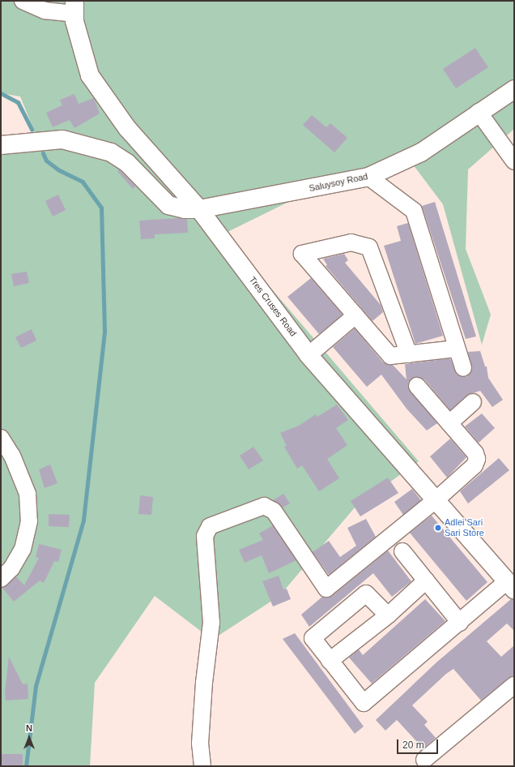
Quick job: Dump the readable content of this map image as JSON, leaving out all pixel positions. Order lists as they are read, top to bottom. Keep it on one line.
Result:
{"streets":{"main road":["Saluysoy Road","Tres Cruses Road"]},"crossings":[["Saluysoy Road","Tres Cruses Road"]],"places":["Adlei Sari Sari Store"],"scale_bar":"20 m","north":"top"}
